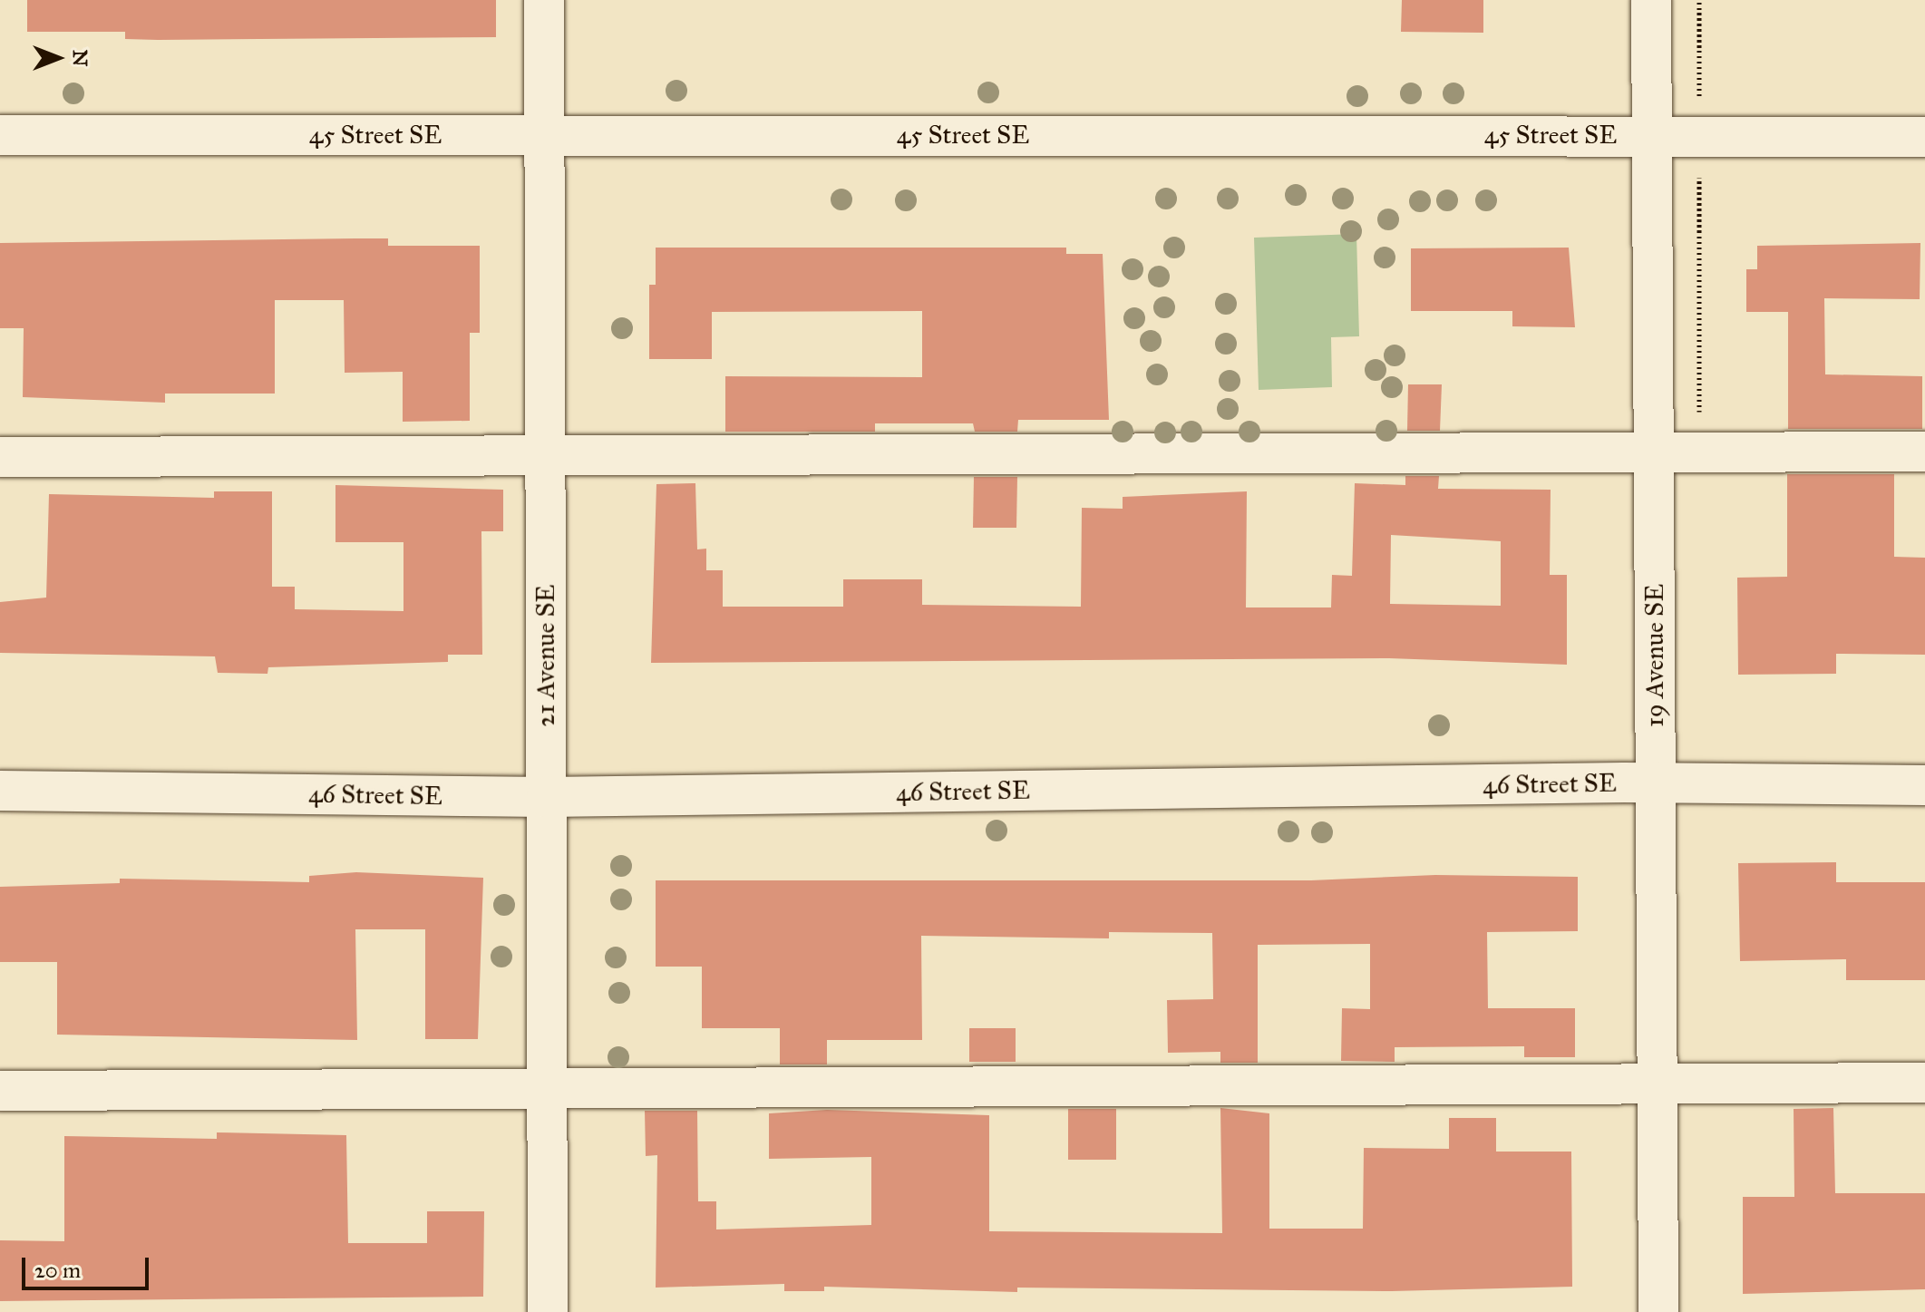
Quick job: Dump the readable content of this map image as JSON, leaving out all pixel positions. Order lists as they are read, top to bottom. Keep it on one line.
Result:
{"streets":{"street":["45 Street SE","21 Avenue SE","19 Avenue SE","46 Street SE"]},"crossings":[["45 Street SE","21 Avenue SE"],["45 Street SE","19 Avenue SE"],["21 Avenue SE","46 Street SE"],["19 Avenue SE","46 Street SE"]],"scale_bar":"20 m","north":"right"}
